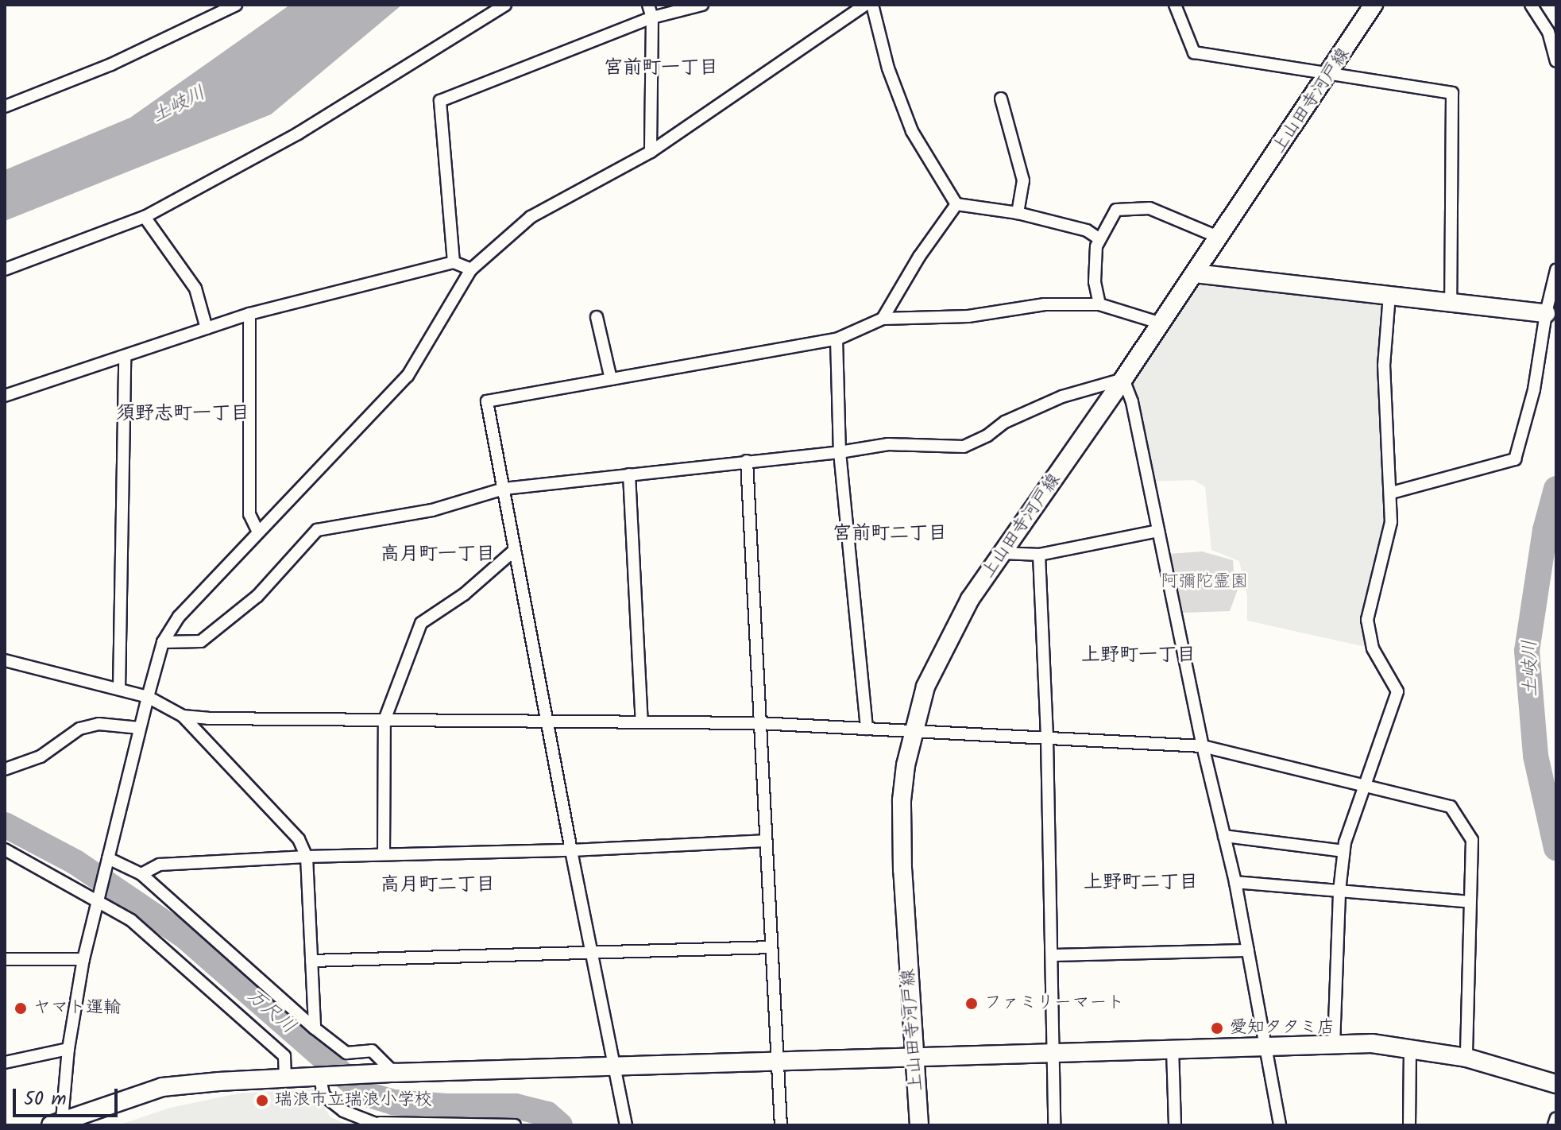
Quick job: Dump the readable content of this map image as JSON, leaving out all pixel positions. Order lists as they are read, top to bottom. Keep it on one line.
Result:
{"streets":{"street":["上山田寺河戸線"]},"districts":["宮前町一丁目","須野志町一丁目","宮前町二丁目","高月町一丁目","上野町一丁目","上野町二丁目","高月町二丁目"],"water":["土岐川","万尺川"],"parks":["阿彌陀霊園"],"places":["ファミリーマート","ヤマト運輸","愛知タタミ店","瑞浪市立瑞浪小学校"],"scale_bar":"50 m"}
